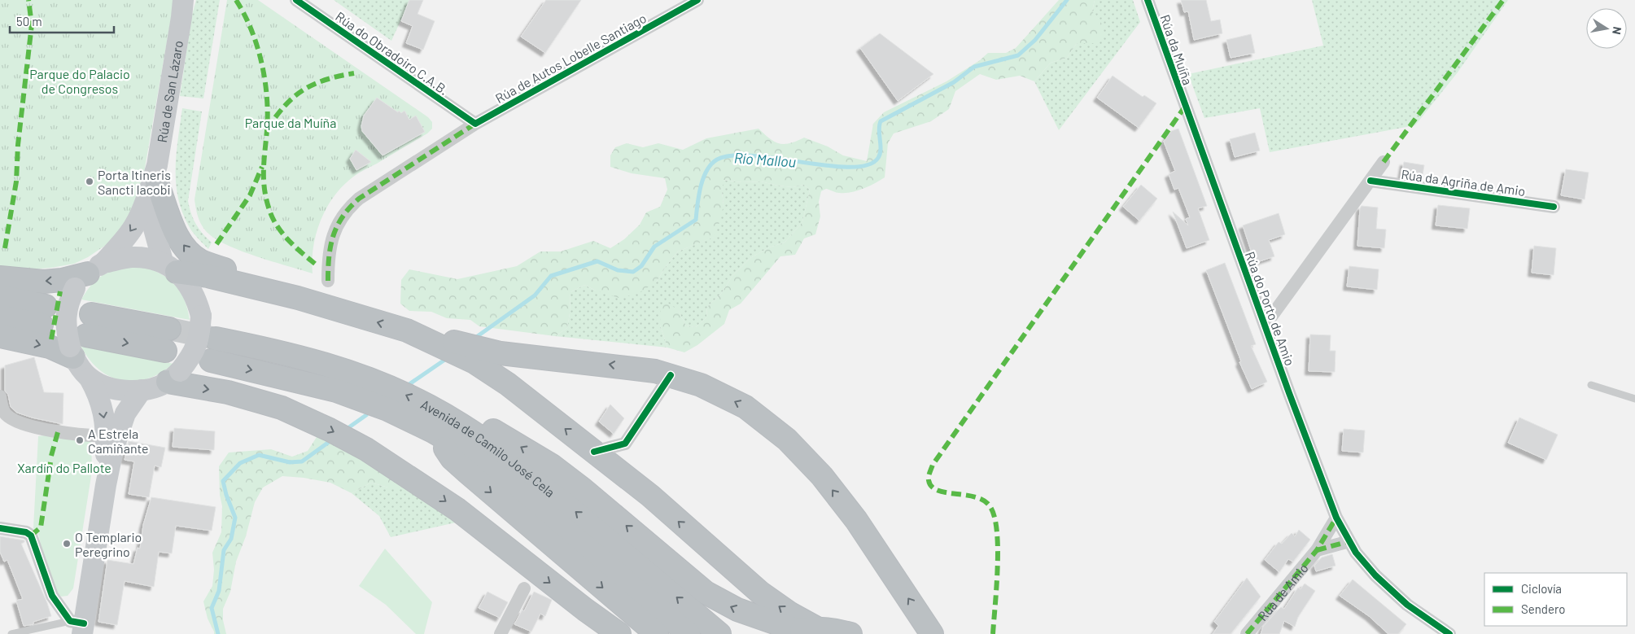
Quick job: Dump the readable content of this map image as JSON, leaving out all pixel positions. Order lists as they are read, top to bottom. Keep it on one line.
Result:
{"streets":{"highway":["Avenida de Camilo José Cela"],"main road":["Rúa de San Lázaro"],"street":["Rúa da Muíña","Rúa do Obradoiro C.A.B.","Rúa de Autos Lobelle Santiago","Rúa da Agriña de Amio","Rúa do Porto de Amio","Rúa de Amio"]},"crossings":[["Rúa da Muíña","Rúa do Porto de Amio"],["Rúa do Obradoiro C.A.B.","Rúa de Autos Lobelle Santiago"],["Rúa da Agriña de Amio","Rúa do Porto de Amio"],["Rúa do Porto de Amio","Rúa de Amio"]],"water":["Río Mallou"],"parks":["Parque do Palacio de Congresos","Parque da Muíña","Xardín do Pallote"],"places":["Porta Itineris Sancti Iacobi","A Estrela Camiñante","O Templario Peregrino"],"legend":["Ciclovía","Sendero"],"scale_bar":"50 m","north":"right"}
